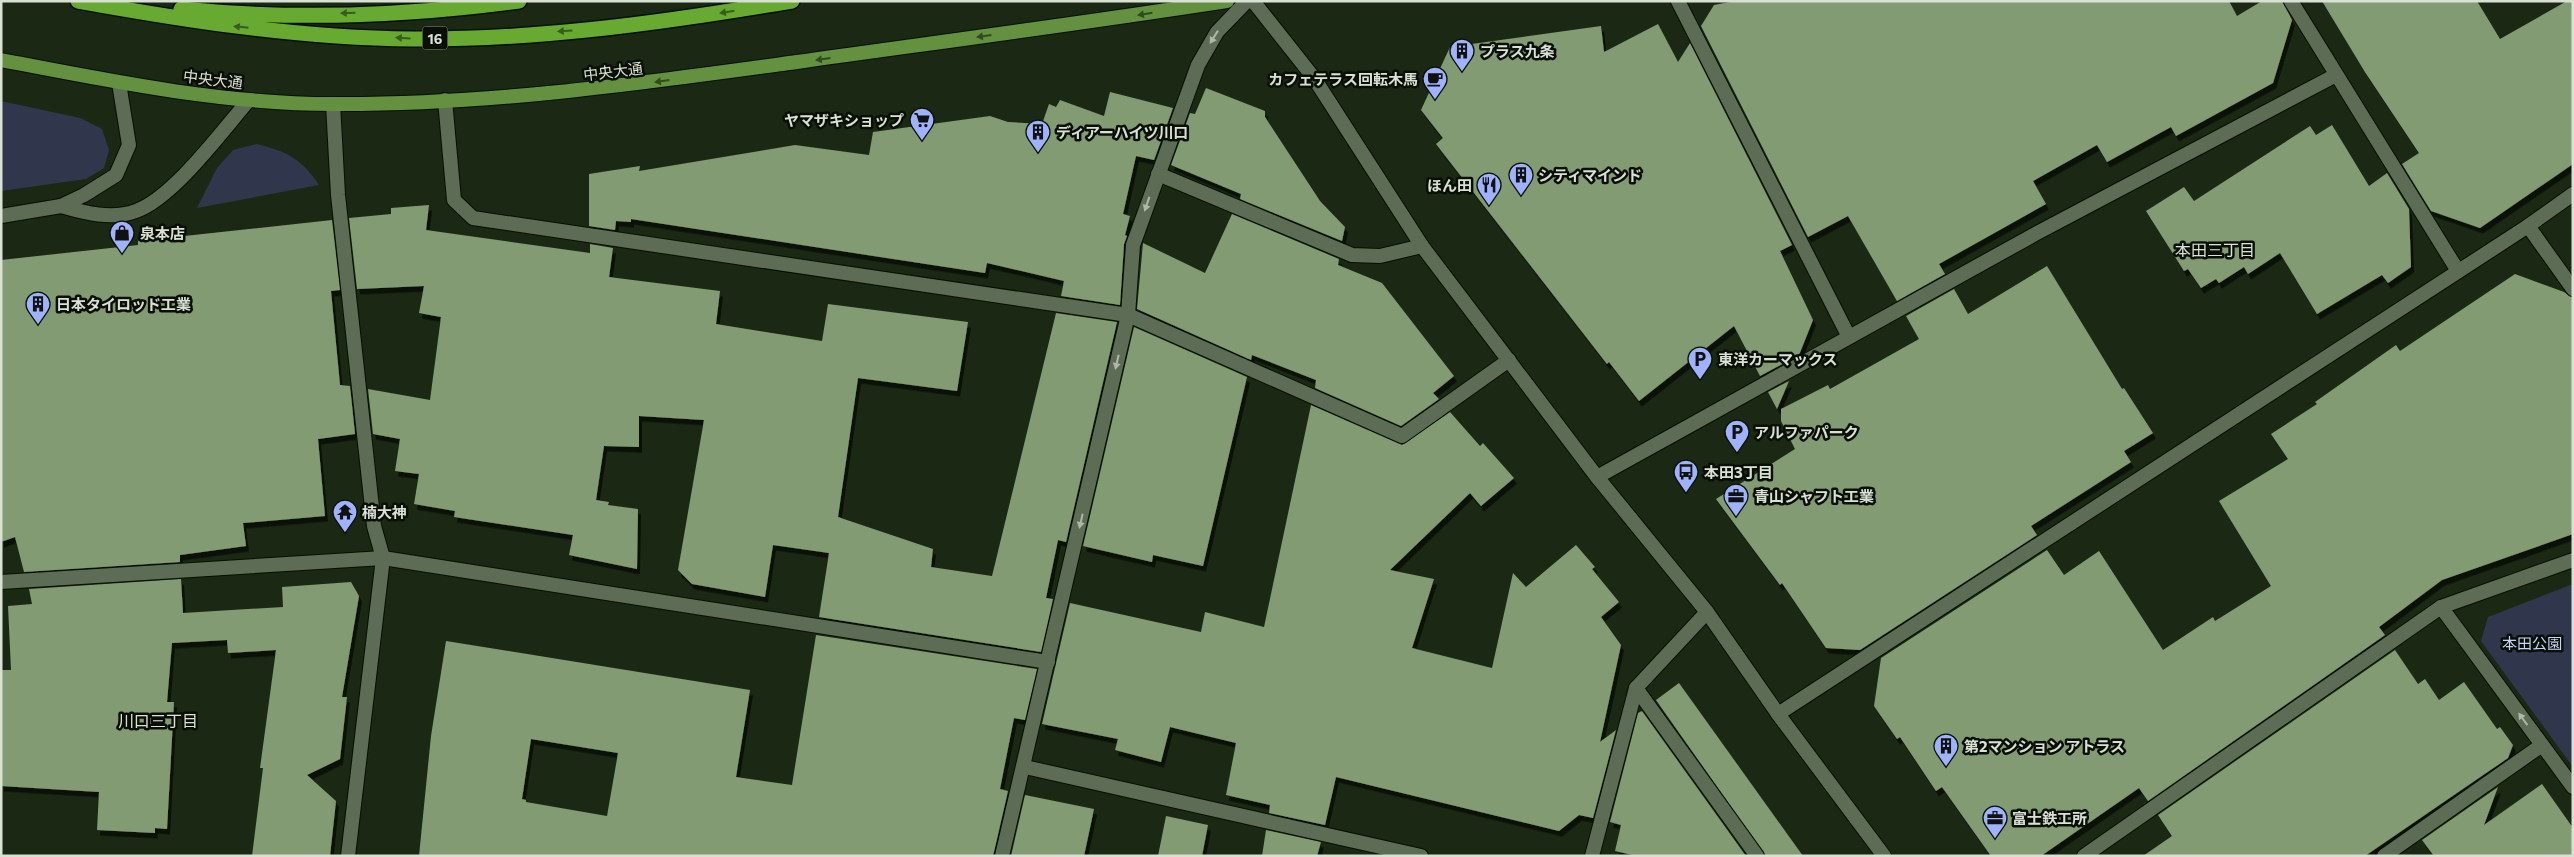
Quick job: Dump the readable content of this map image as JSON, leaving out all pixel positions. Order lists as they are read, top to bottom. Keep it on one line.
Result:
{"streets":{"highway":["16"],"main road":["中央大通"]},"one_way":["中央大通"],"districts":["本田三丁目","川口三丁目"],"parks":["本田公園"],"places":{"building":["プラス九条","ディアーハイツ川口","シティマインド","日本タイロッド工業","第2マンション アトラス"],"cafe":["カフェテラス回転木馬"],"supermarket":["ヤマザキショップ"],"restaurant":["ほん田"],"shop":["泉本店"],"parking":["東洋カーマックス","アルファパーク"],"bus stop":["本田3丁目"],"office":["青山シャフト工業","富士鉄工所"],"temple":["楠大神"]}}
